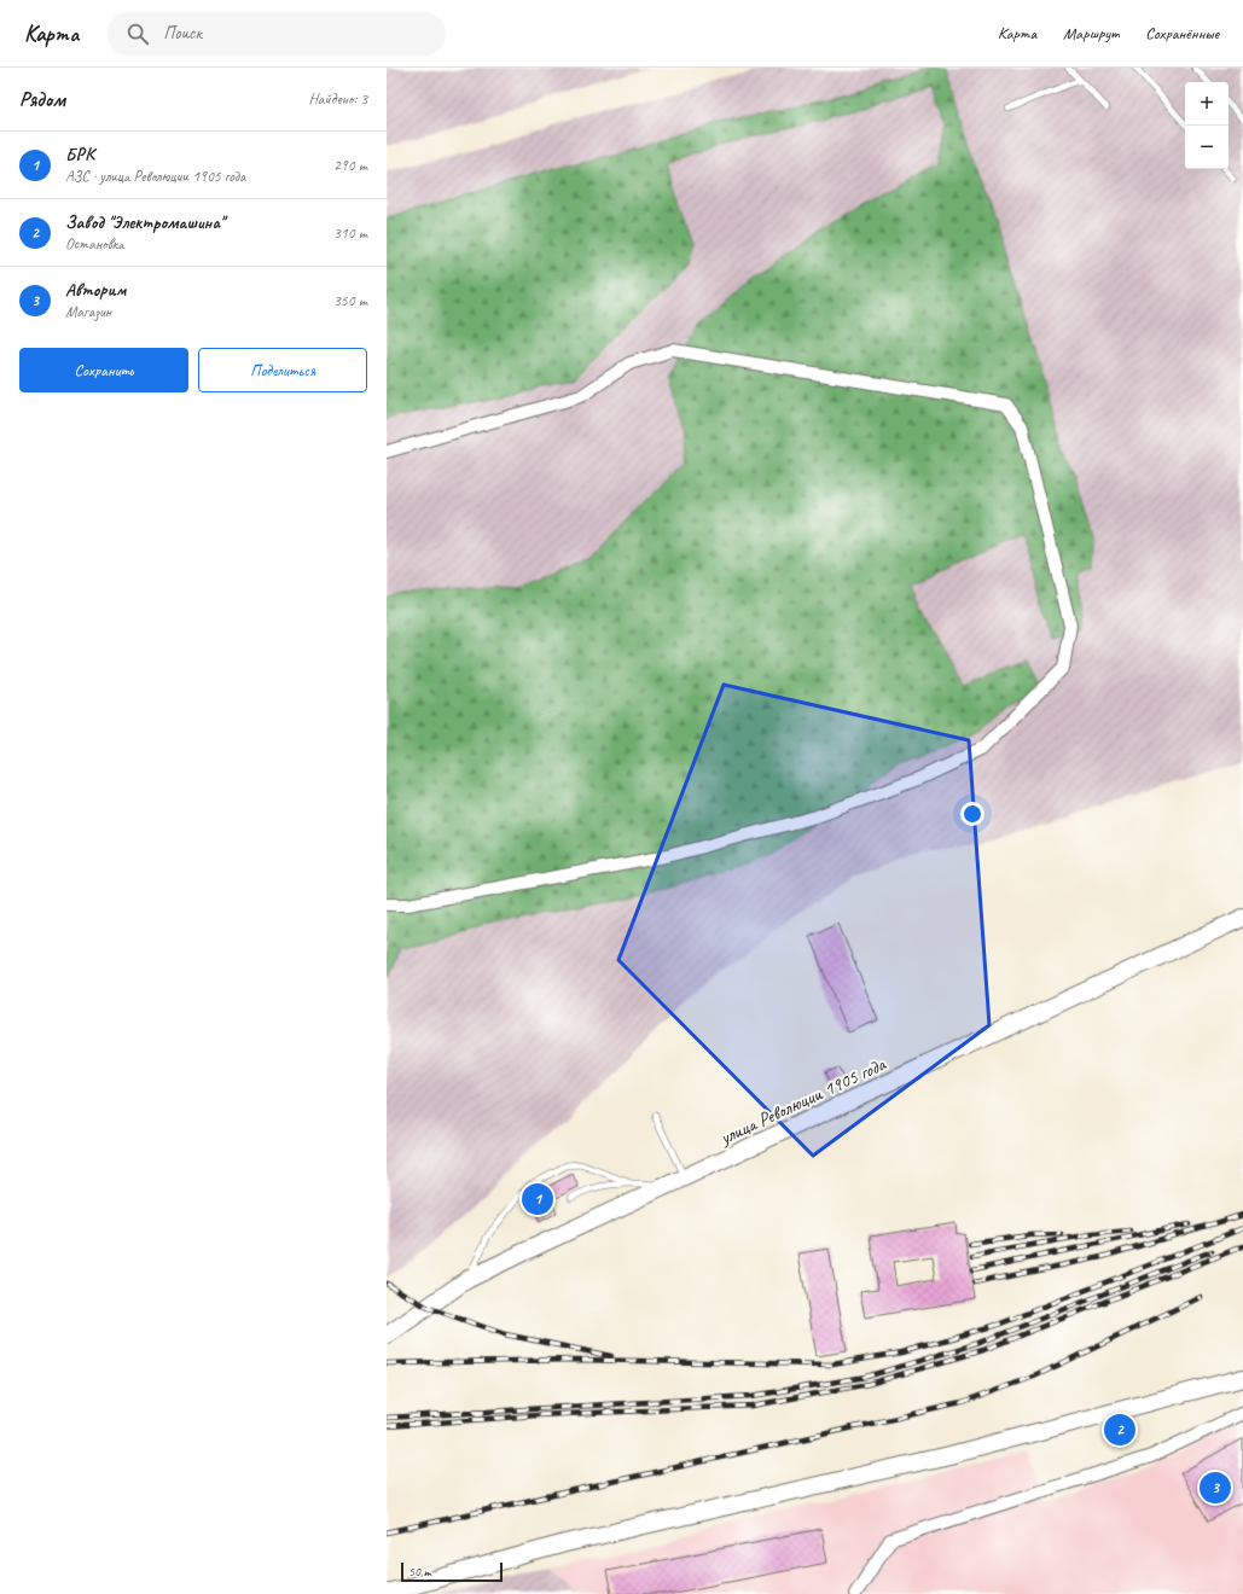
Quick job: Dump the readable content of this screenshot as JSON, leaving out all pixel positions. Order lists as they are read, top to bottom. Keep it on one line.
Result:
{"streets":{"main road":["улица Революции 1905 года"]},"scale_bar":"50 m","page":{"header":"Карта","search":"Поиск","nav":["Карта","Маршрут","Сохранённые"],"heading":["Рядом","Найдено: 3"],"map_buttons":["+","−"],"list":[{"mark":"1","name":"БРК","note":"АЗС · улица Революции 1905 года","value":"290 m"},{"mark":"2","name":"Завод \"Электромашина\"","note":"Остановка","value":"310 m"},{"mark":"3","name":"Авторим","note":"Магазин","value":"350 m"}],"buttons":["Сохранить","Поделиться"],"pins":["1","2","3"],"scale":"50 m"}}
